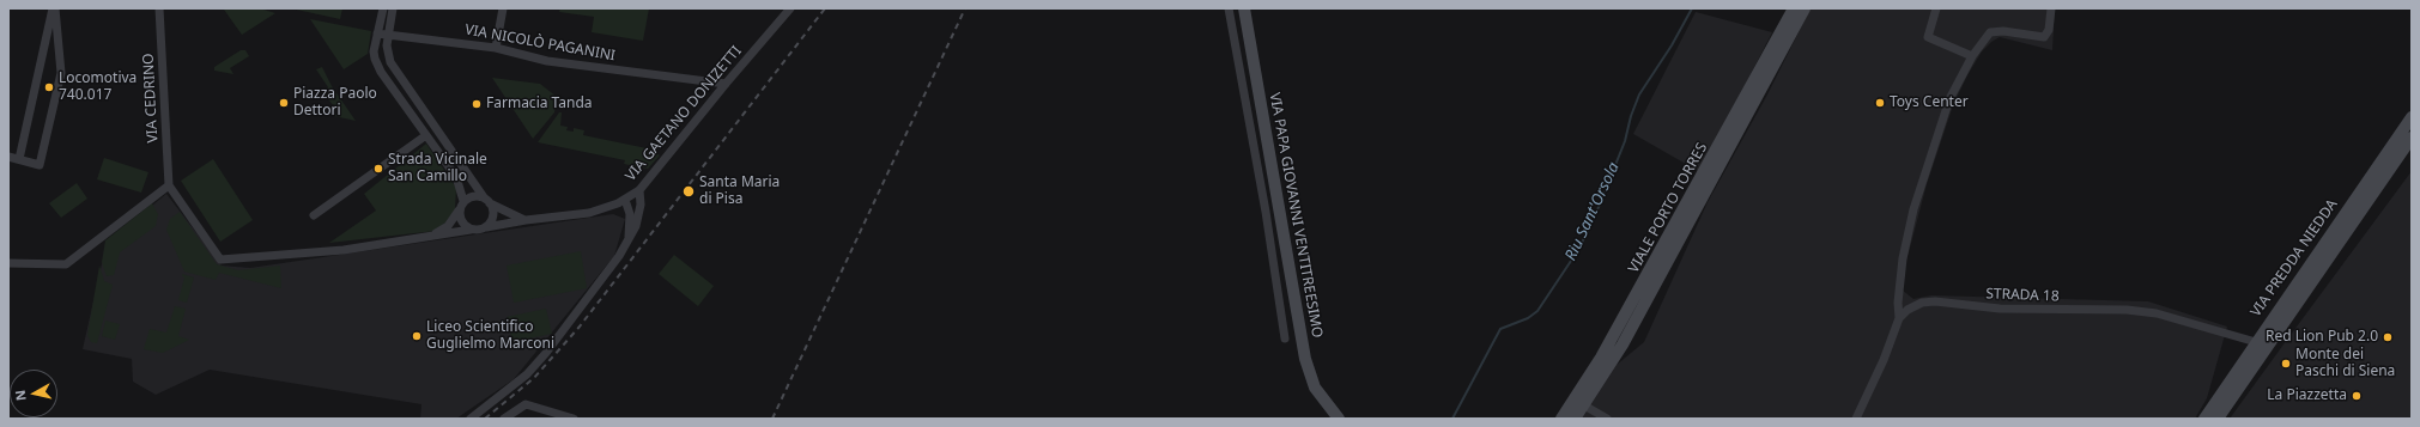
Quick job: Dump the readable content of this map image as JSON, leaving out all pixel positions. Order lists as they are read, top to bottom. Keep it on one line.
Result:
{"streets":{"main road":["VIALE PORTO TORRES","VIA PAPA GIOVANNI VENTITREESIMO","VIA PREDDA NIEDDA"],"street":["VIA NICOLÒ PAGANINI","VIA CEDRINO","VIA GAETANO DONIZETTI","STRADA 18"]},"crossings":[["VIA NICOLÒ PAGANINI","VIA GAETANO DONIZETTI"],["VIA CEDRINO","VIA GAETANO DONIZETTI"],["VIA PREDDA NIEDDA","STRADA 18"]],"water":["Riu Sant'Orsola"],"places":["Locomotiva 740.017","Piazza Paolo Dettori","Toys Center","Farmacia Tanda","Strada Vicinale San Camillo","Santa Maria di Pisa","Liceo Scientifico Guglielmo Marconi","Red Lion Pub 2.0","Monte dei Paschi di Siena","La Piazzetta"],"north":"left"}
